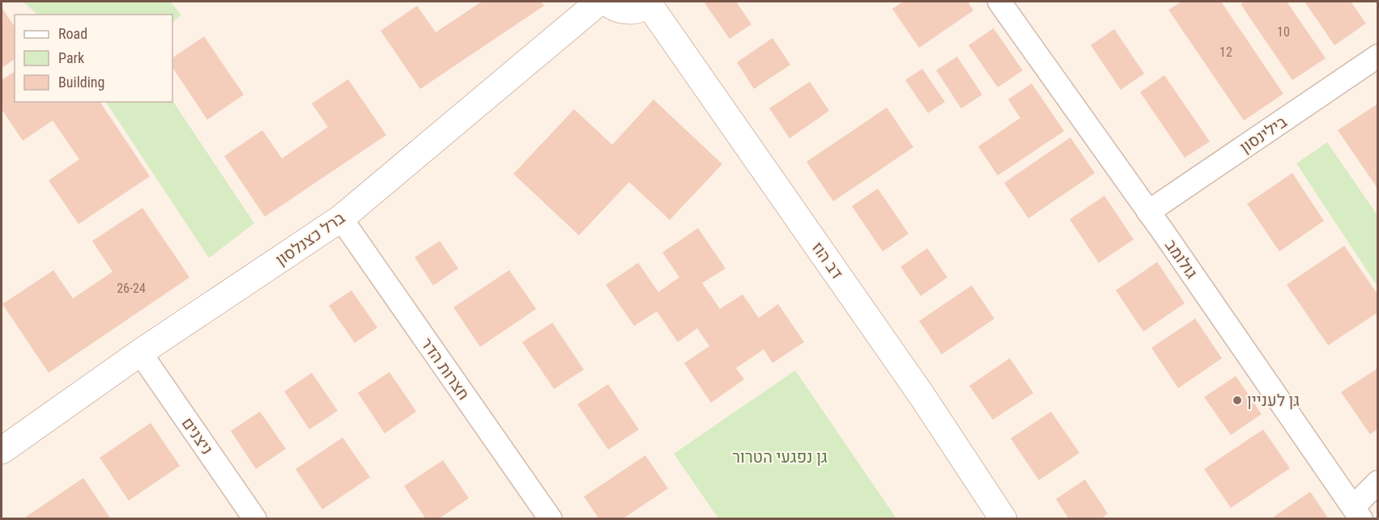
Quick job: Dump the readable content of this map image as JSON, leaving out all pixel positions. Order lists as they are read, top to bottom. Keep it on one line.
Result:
{"streets":{"street":["בילינסון","ברל כצנלסון","גולומב","דב הוז","חצרות הדר","ניצנים"]},"crossings":[["בילינסון","גולומב"],["ברל כצנלסון","חצרות הדר"],["ברל כצנלסון","ניצנים"]],"parks":["גן נפגעי הטרור"],"places":["גן לעניין"],"house_numbers":["10","12","26-24"],"legend":["Road","Park","Building"]}
